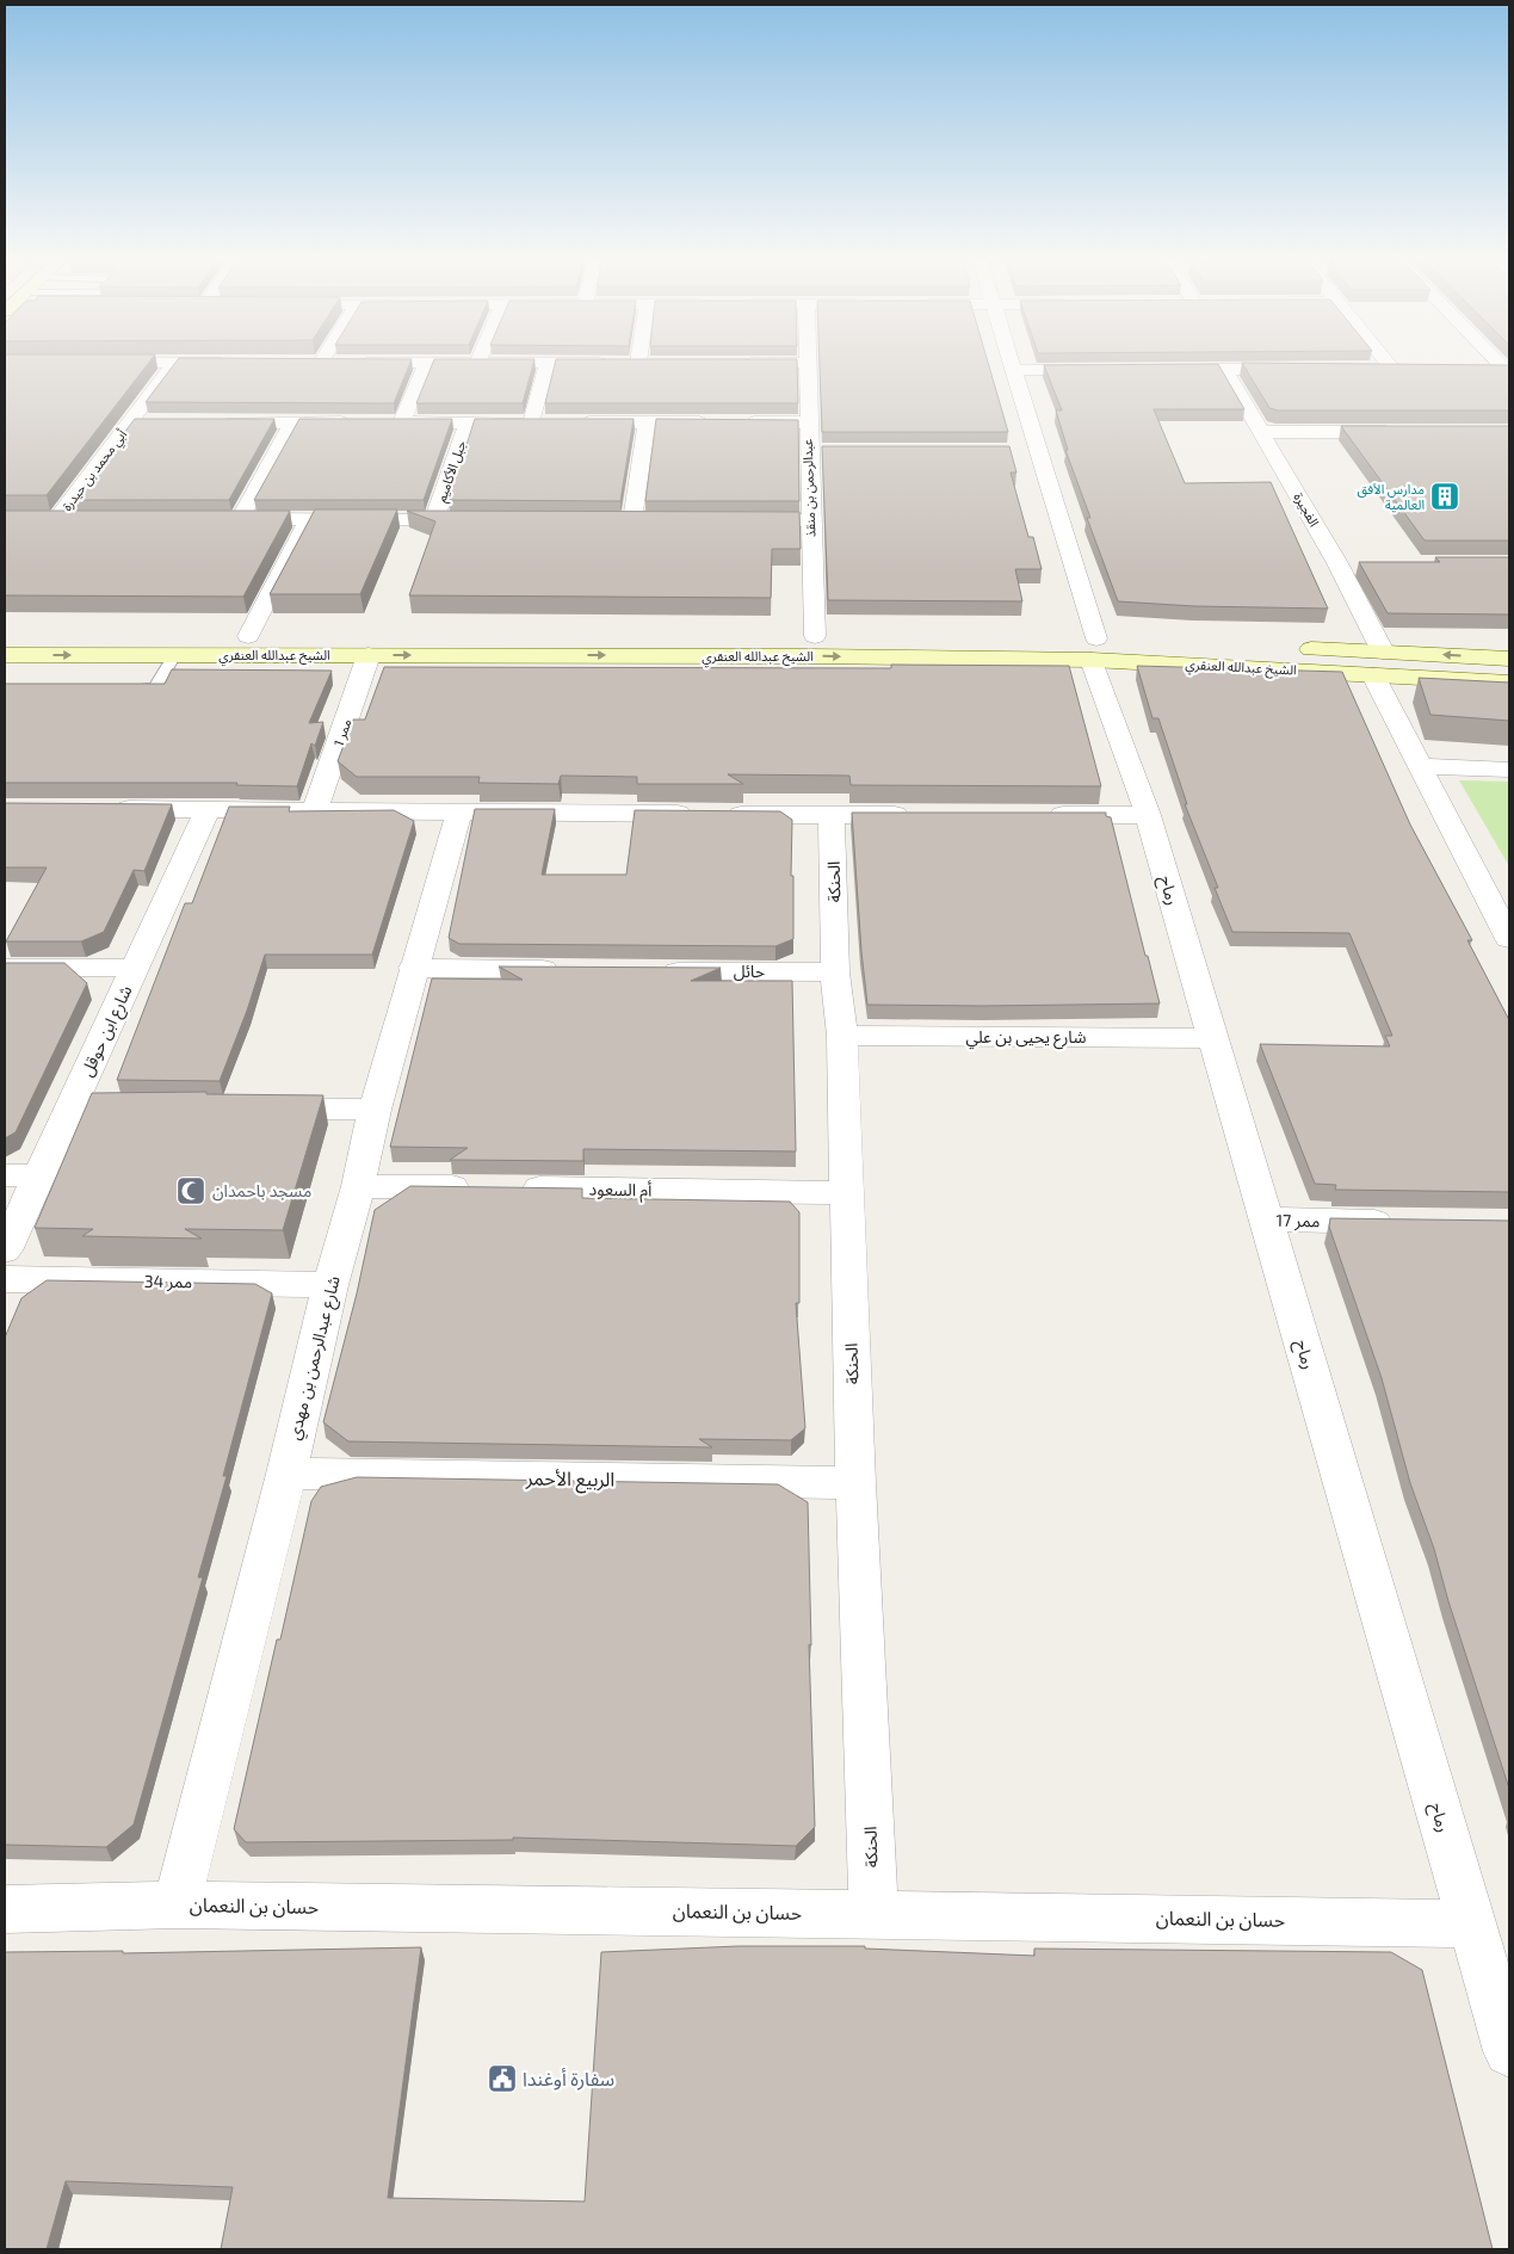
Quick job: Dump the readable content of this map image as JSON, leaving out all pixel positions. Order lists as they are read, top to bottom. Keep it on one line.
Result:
{"streets":{"street":["أبي محمد بن حيدرة","جبل الأكاميم","عبدالرحمن بن منقذ","الفجيرة","الشيخ عبدالله العنقري","ممر 1","الحنكة","رماح","حائل","شارع ابن حوقل","شارع يحيى بن علي","أم السعود","ممر 17","ممر 34","شارع عبدالرحمن بن مهدي","الربيع الأحمر","حسان بن النعمان"]},"crossings":[["عبدالرحمن بن منقذ","الشيخ عبدالله العنقري"],["الفجيرة","الشيخ عبدالله العنقري"],["الشيخ عبدالله العنقري","ممر 1"],["الشيخ عبدالله العنقري","رماح"],["الحنكة","حائل"],["الحنكة","شارع يحيى بن علي"],["الحنكة","أم السعود"],["الحنكة","الربيع الأحمر"],["الحنكة","حسان بن النعمان"],["رماح","شارع يحيى بن علي"],["رماح","ممر 17"],["رماح","حسان بن النعمان"],["ممر 34","شارع عبدالرحمن بن مهدي"],["شارع عبدالرحمن بن مهدي","الربيع الأحمر"],["شارع عبدالرحمن بن مهدي","حسان بن النعمان"]],"places":{"building":["مدارس الأفق العالمية"],"mosque":["مسجد باحمدان"],"public building":["سفارة أوغندا"]}}
